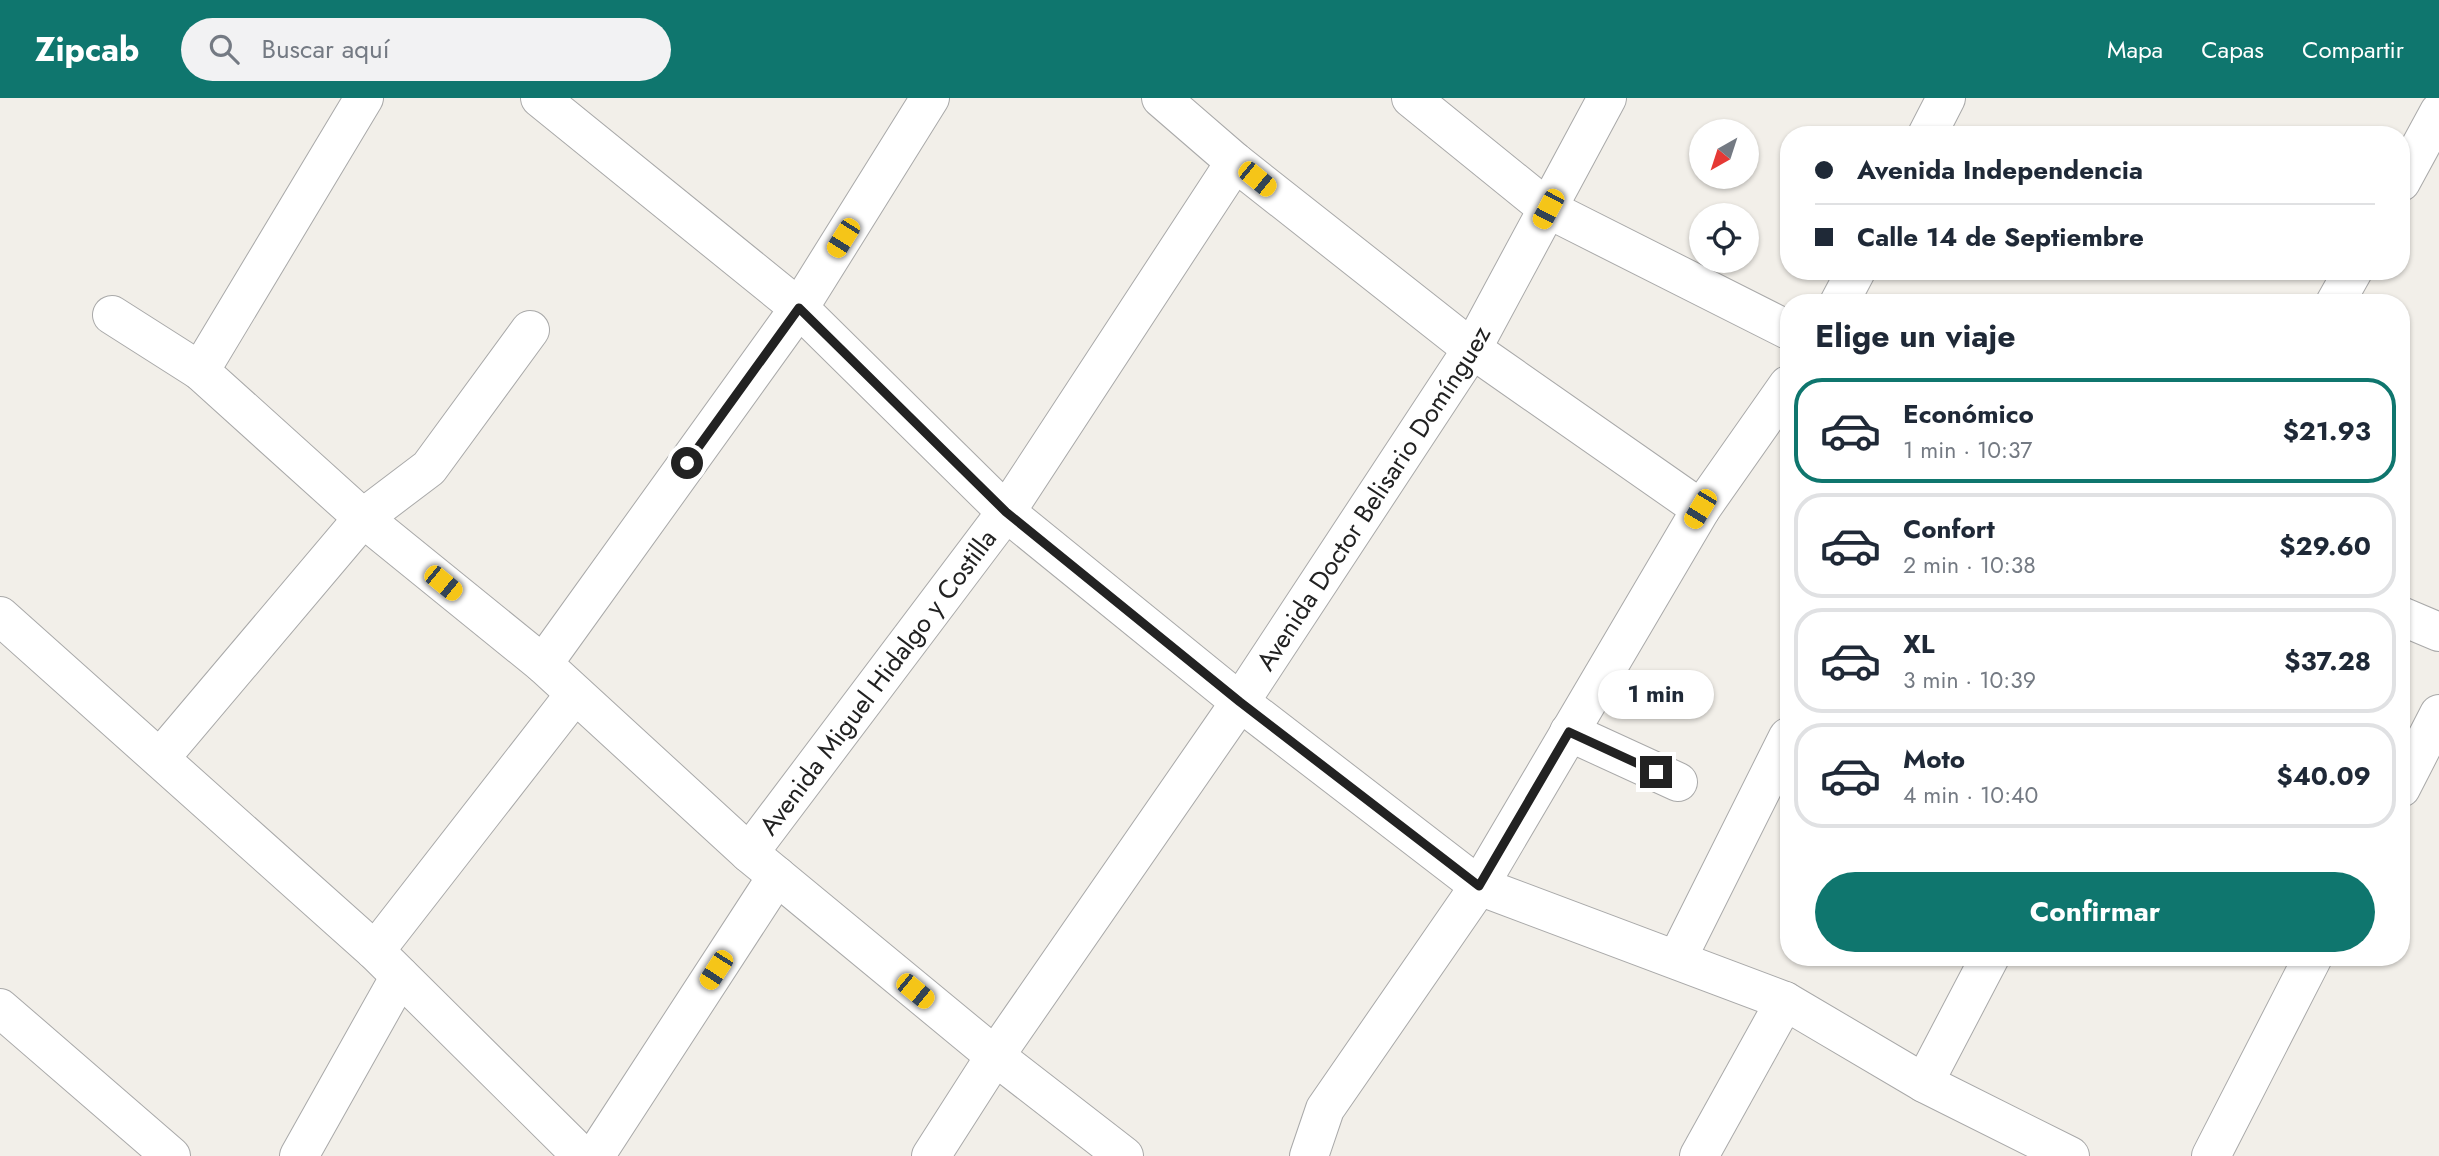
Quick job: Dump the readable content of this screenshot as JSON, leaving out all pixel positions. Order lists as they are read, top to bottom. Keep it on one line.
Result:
{"streets":{"street":["Avenida Doctor Belisario Domínguez","Avenida Miguel Hidalgo y Costilla"]},"north":"bottom left","page":{"header":"Zipcab","search":"Buscar aquí","nav":["Mapa","Capas","Compartir"],"banner":["Avenida Independencia","Calle 14 de Septiembre"],"heading":"Elige un viaje","list":[{"name":"Económico","note":"1 min · 10:37","value":"$21.93"},{"name":"Confort","note":"2 min · 10:38","value":"$29.60"},{"name":"XL","note":"3 min · 10:39","value":"$37.28"},{"name":"Moto","note":"4 min · 10:40","value":"$40.09"}],"bubble":"1 min","buttons":"Confirmar"}}
